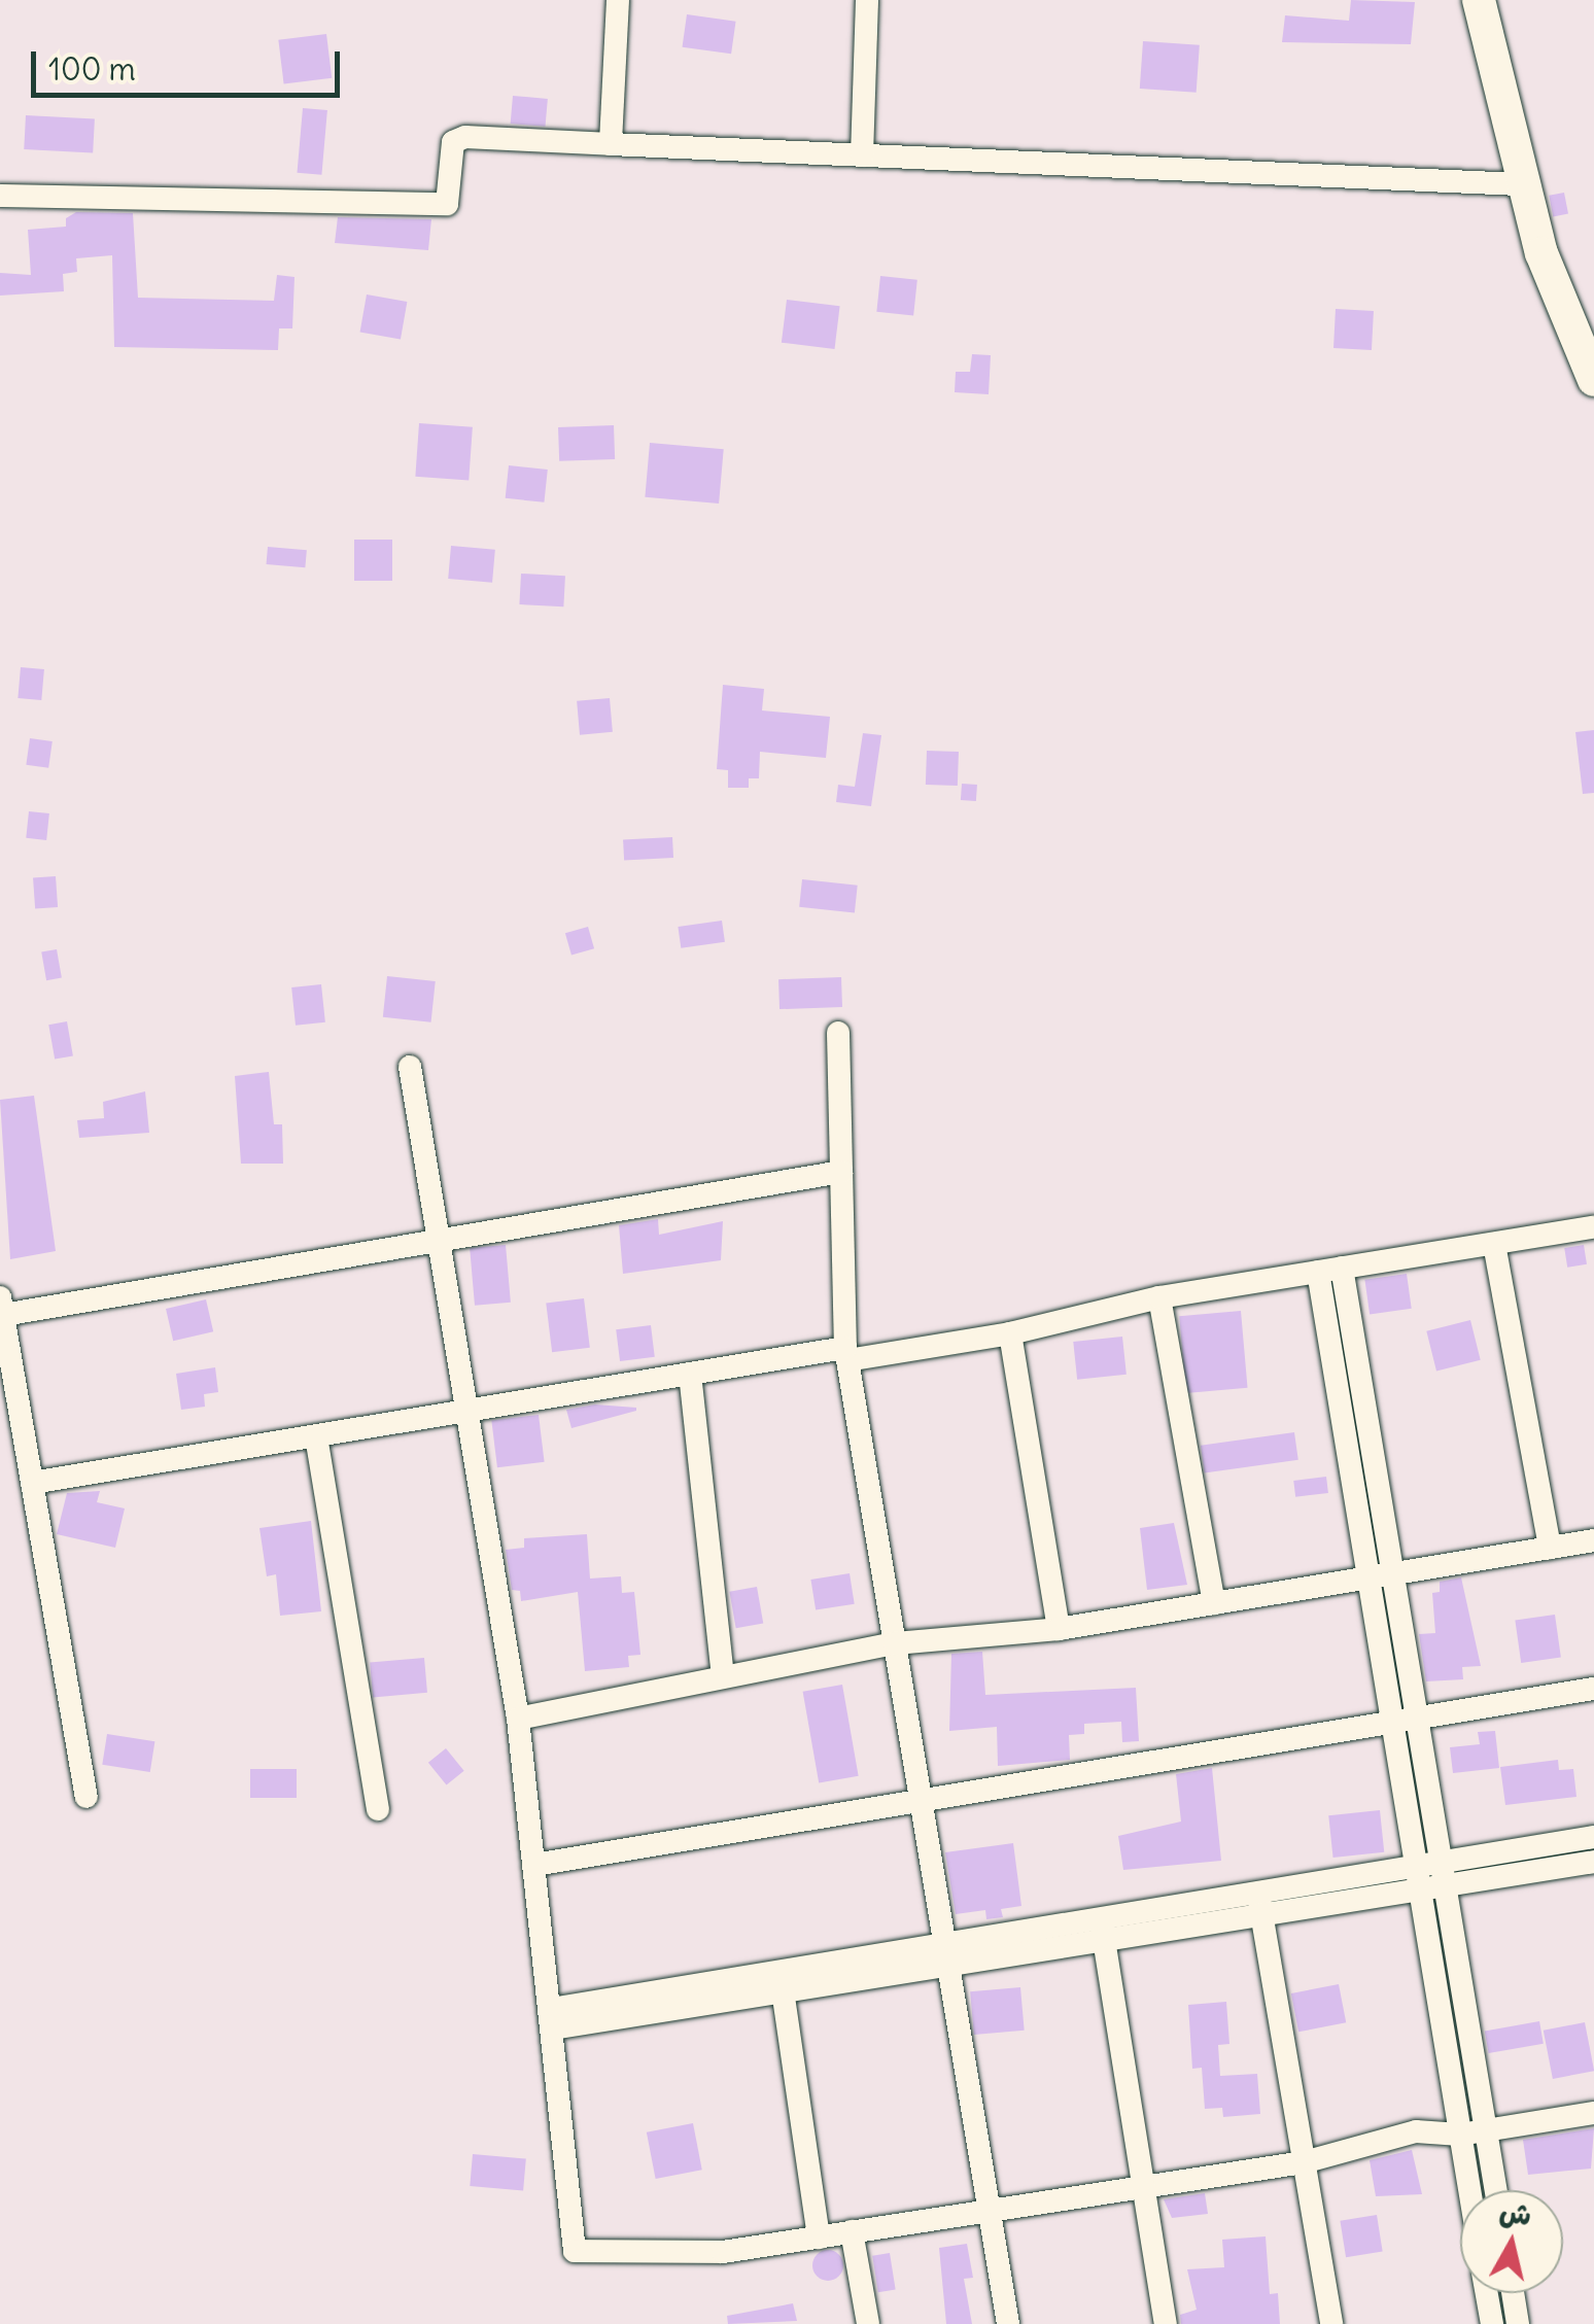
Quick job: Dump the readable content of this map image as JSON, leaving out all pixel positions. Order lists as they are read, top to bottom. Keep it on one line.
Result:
{"scale_bar":"100 m","north":"top"}
